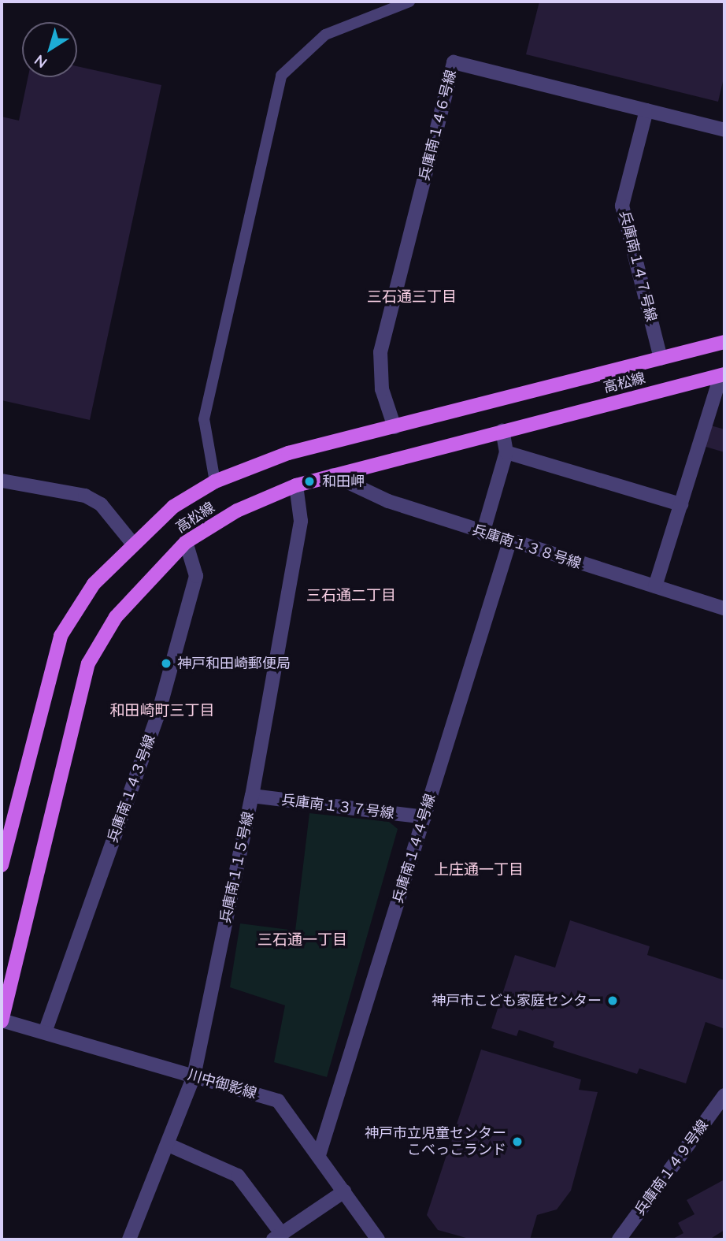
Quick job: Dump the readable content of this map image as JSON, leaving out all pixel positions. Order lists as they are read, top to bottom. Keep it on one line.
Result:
{"streets":{"main road":["高松線"],"street":["兵庫南１４６号線","兵庫南１４７号線","兵庫南１３８号線","兵庫南１４３号線","兵庫南１３７号線","兵庫南１４４号線","兵庫南１１５号線","川中御影線","兵庫南１４９号線"]},"crossings":[["兵庫南１４６号線","兵庫南１４７号線"],["兵庫南１４６号線","高松線"],["兵庫南１４７号線","高松線"],["高松線","兵庫南１３８号線"],["高松線","兵庫南１４３号線"],["高松線","兵庫南１１５号線"],["高松線","川中御影線"],["兵庫南１３８号線","兵庫南１４４号線"],["兵庫南１４３号線","川中御影線"],["兵庫南１３７号線","兵庫南１４４号線"],["兵庫南１３７号線","兵庫南１１５号線"],["兵庫南１４４号線","川中御影線"],["兵庫南１１５号線","川中御影線"]],"districts":["三石通三丁目","三石通二丁目","和田崎町三丁目","上庄通一丁目","三石通一丁目"],"places":["和田岬","神戸和田崎郵便局","神戸市こども家庭センター","神戸市立児童センター こべっこランド"],"north":"bottom left"}
